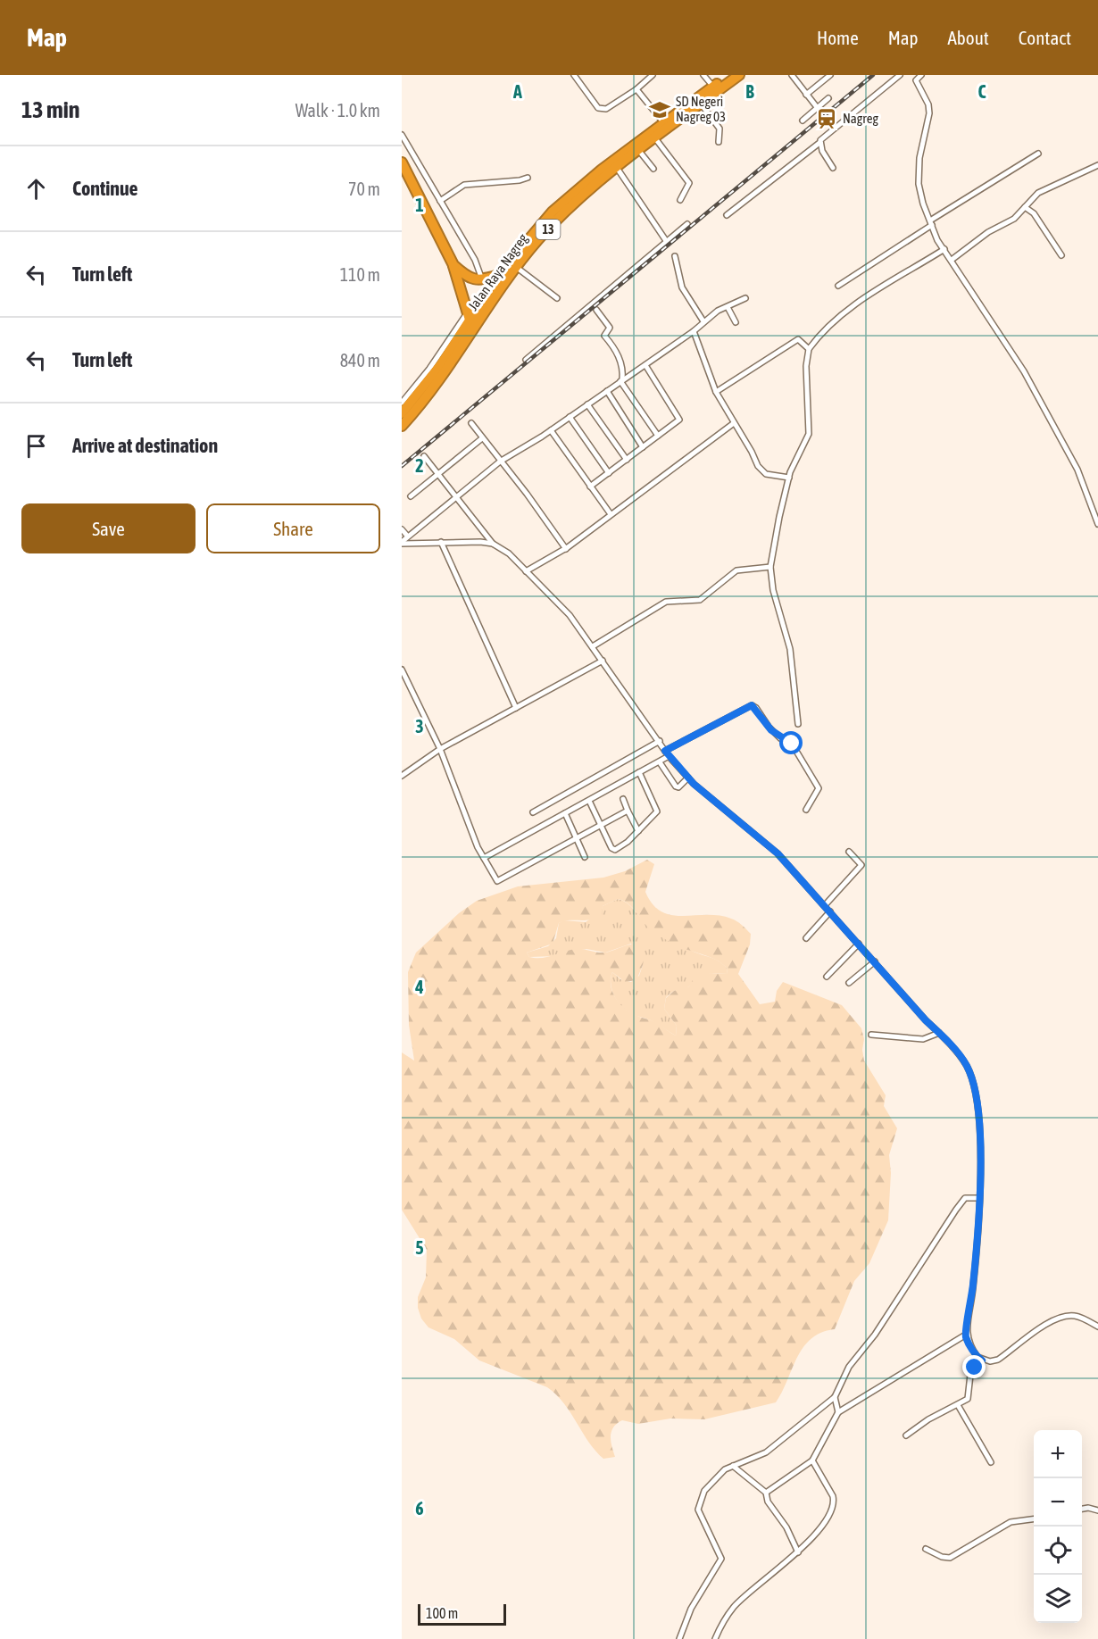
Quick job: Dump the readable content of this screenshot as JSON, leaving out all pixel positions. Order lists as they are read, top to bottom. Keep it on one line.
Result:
{"streets":{"highway":["13","Jalan Raya Nagreg"]},"places":{"school or university":["SD Negeri Nagreg 03"],"station":["Nagreg"]},"scale_bar":"100 m","page":{"header":"Map","nav":["Home","Map","About","Contact"],"heading":["13 min","Walk · 1.0 km"],"list":[["Continue","70 m"],["Turn left","110 m"],["Turn left","840 m"],"Arrive at destination"],"buttons":["Save","Share"],"map_buttons":["+","−"],"scale":"100 m"},"grid":{"columns":["A","B","C"],"rows":["1","2","3","4","5","6"]}}
